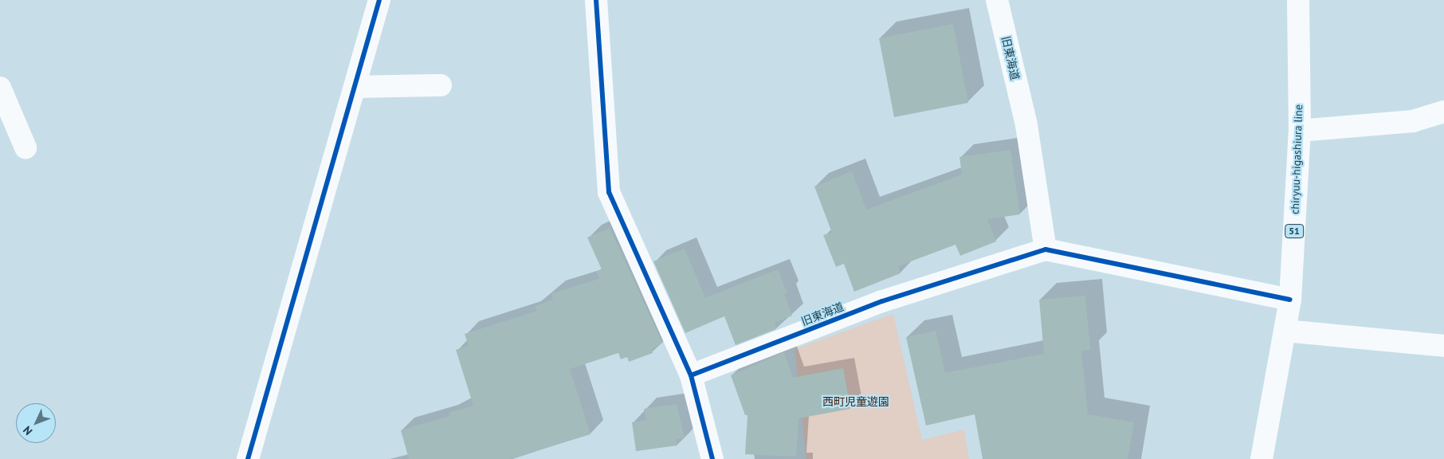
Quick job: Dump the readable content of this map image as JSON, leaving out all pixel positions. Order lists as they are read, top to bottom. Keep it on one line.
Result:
{"streets":{"street":["旧東海道","chiryuu-higashiura line","51"]},"parks":["西町児童遊園"],"north":"bottom left"}
